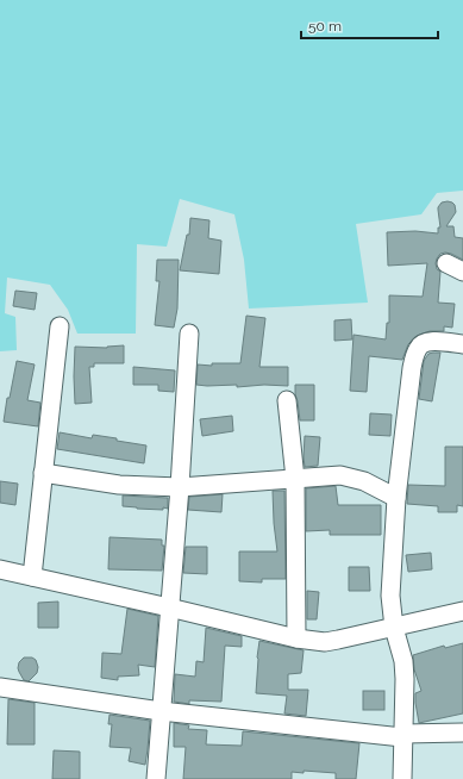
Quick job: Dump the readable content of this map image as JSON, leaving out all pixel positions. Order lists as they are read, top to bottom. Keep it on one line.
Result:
{"scale_bar":"50 m"}
